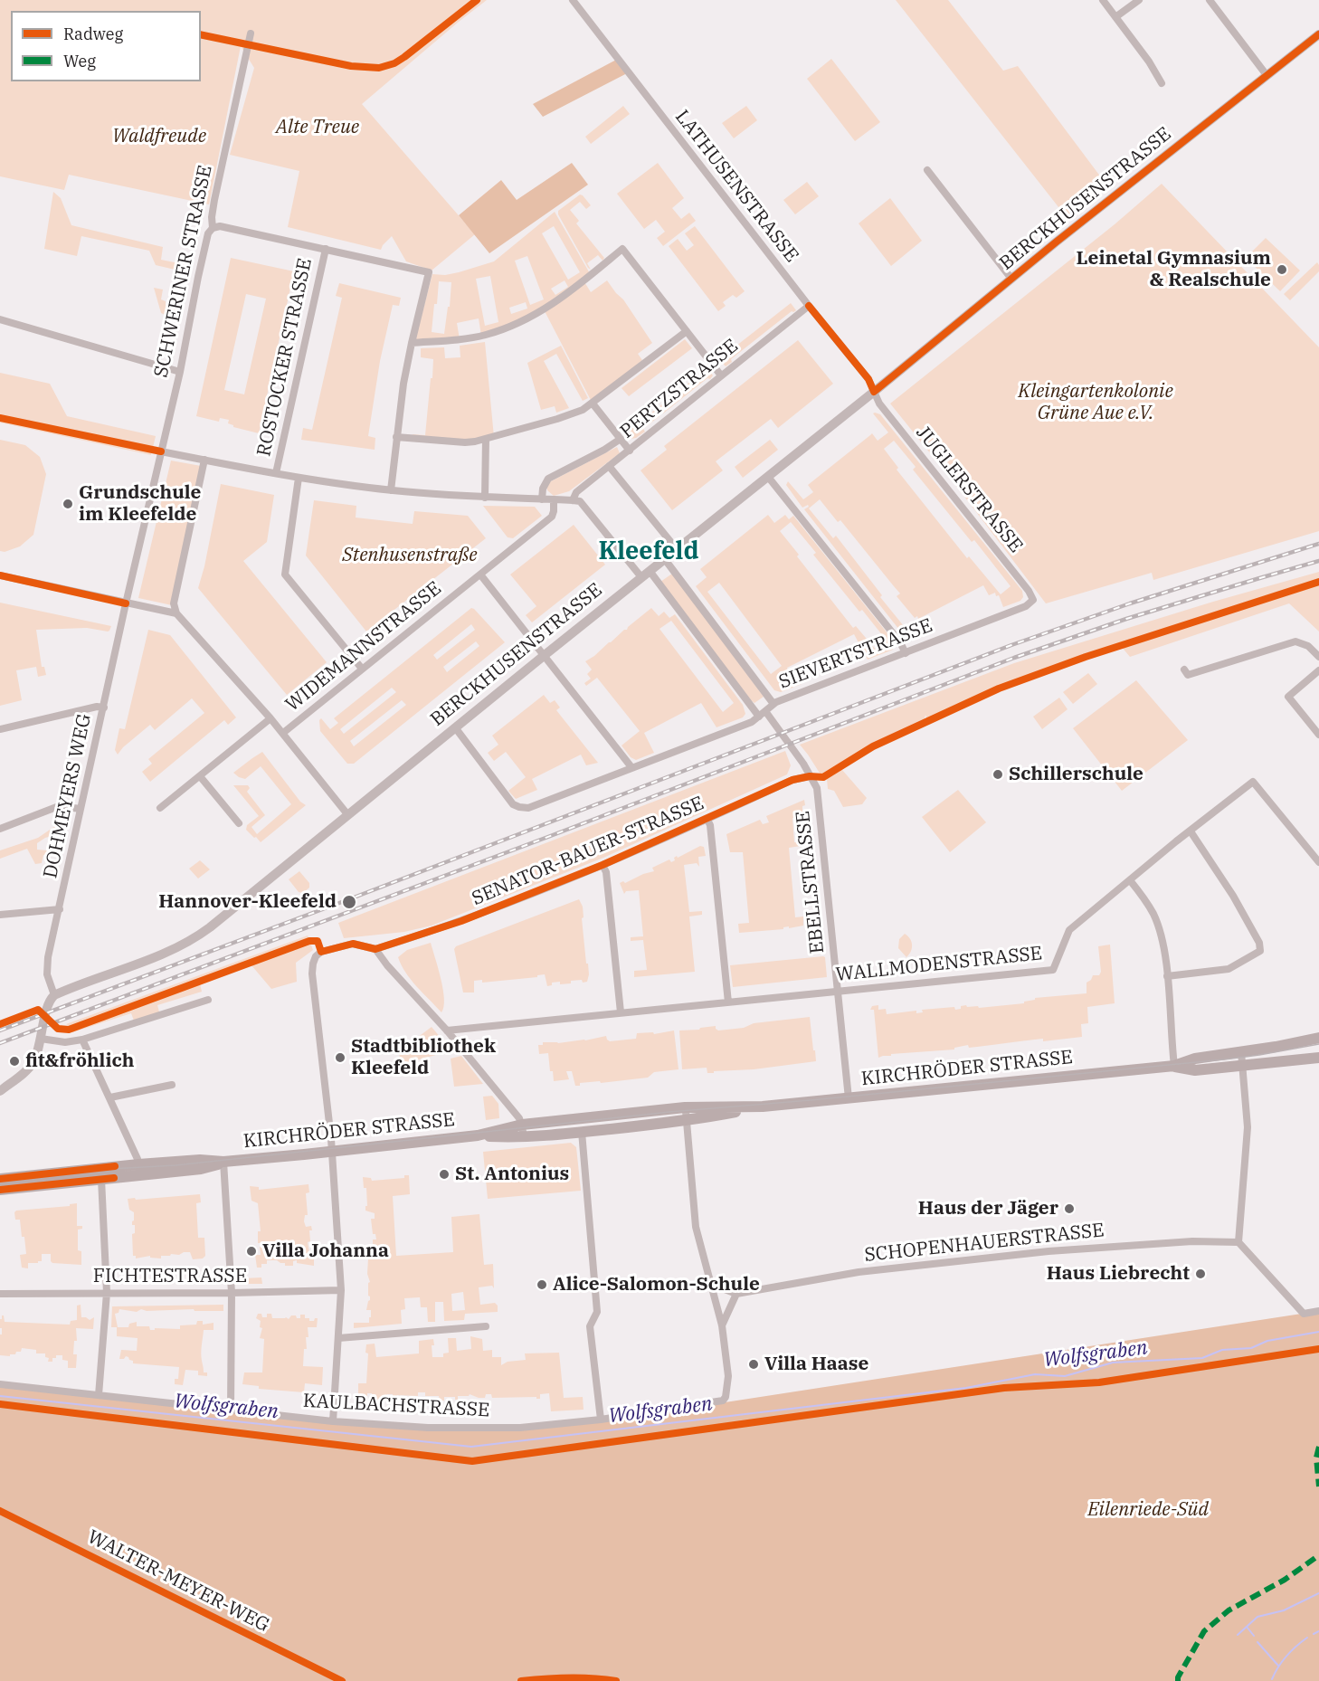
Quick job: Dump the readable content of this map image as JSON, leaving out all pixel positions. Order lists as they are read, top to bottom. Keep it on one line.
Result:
{"streets":{"main road":["KIRCHRÖDER STRASSE"],"street":["LATHUSENSTRASSE","BERCKHUSENSTRASSE","SCHWERINER STRASSE","ROSTOCKER STRASSE","PERTZSTRASSE","JUGLERSTRASSE","WIDEMANNSTRASSE","SIEVERTSTRASSE","DOHMEYERS WEG","SENATOR-BAUER-STRASSE","EBELLSTRASSE","WALLMODENSTRASSE","SCHOPENHAUERSTRASSE","FICHTESTRASSE","KAULBACHSTRASSE"],"cycle path":["WALTER-MEYER-WEG"]},"crossings":[["LATHUSENSTRASSE","BERCKHUSENSTRASSE"],["LATHUSENSTRASSE","PERTZSTRASSE"],["LATHUSENSTRASSE","JUGLERSTRASSE"],["BERCKHUSENSTRASSE","JUGLERSTRASSE"],["BERCKHUSENSTRASSE","SIEVERTSTRASSE"],["BERCKHUSENSTRASSE","DOHMEYERS WEG"],["BERCKHUSENSTRASSE","EBELLSTRASSE"],["SCHWERINER STRASSE","DOHMEYERS WEG"],["PERTZSTRASSE","EBELLSTRASSE"],["JUGLERSTRASSE","SIEVERTSTRASSE"],["SIEVERTSTRASSE","EBELLSTRASSE"],["SENATOR-BAUER-STRASSE","EBELLSTRASSE"],["EBELLSTRASSE","WALLMODENSTRASSE"],["EBELLSTRASSE","KIRCHRÖDER STRASSE"]],"districts":["Kleefeld"],"water":["Wolfsgraben"],"parks":["Alte Treue","Waldfreude","Kleingartenkolonie Grüne Aue e.V.","Stenhusenstraße","Eilenriede-Süd"],"places":["Leinetal Gymnasium & Realschule","Grundschule im Kleefelde","Schillerschule","Hannover-Kleefeld","Stadtbibliothek Kleefeld","fit&fröhlich","St. Antonius","Haus der Jäger","Villa Johanna","Haus Liebrecht","Alice-Salomon-Schule","Villa Haase"],"legend":["Radweg","Weg"]}
